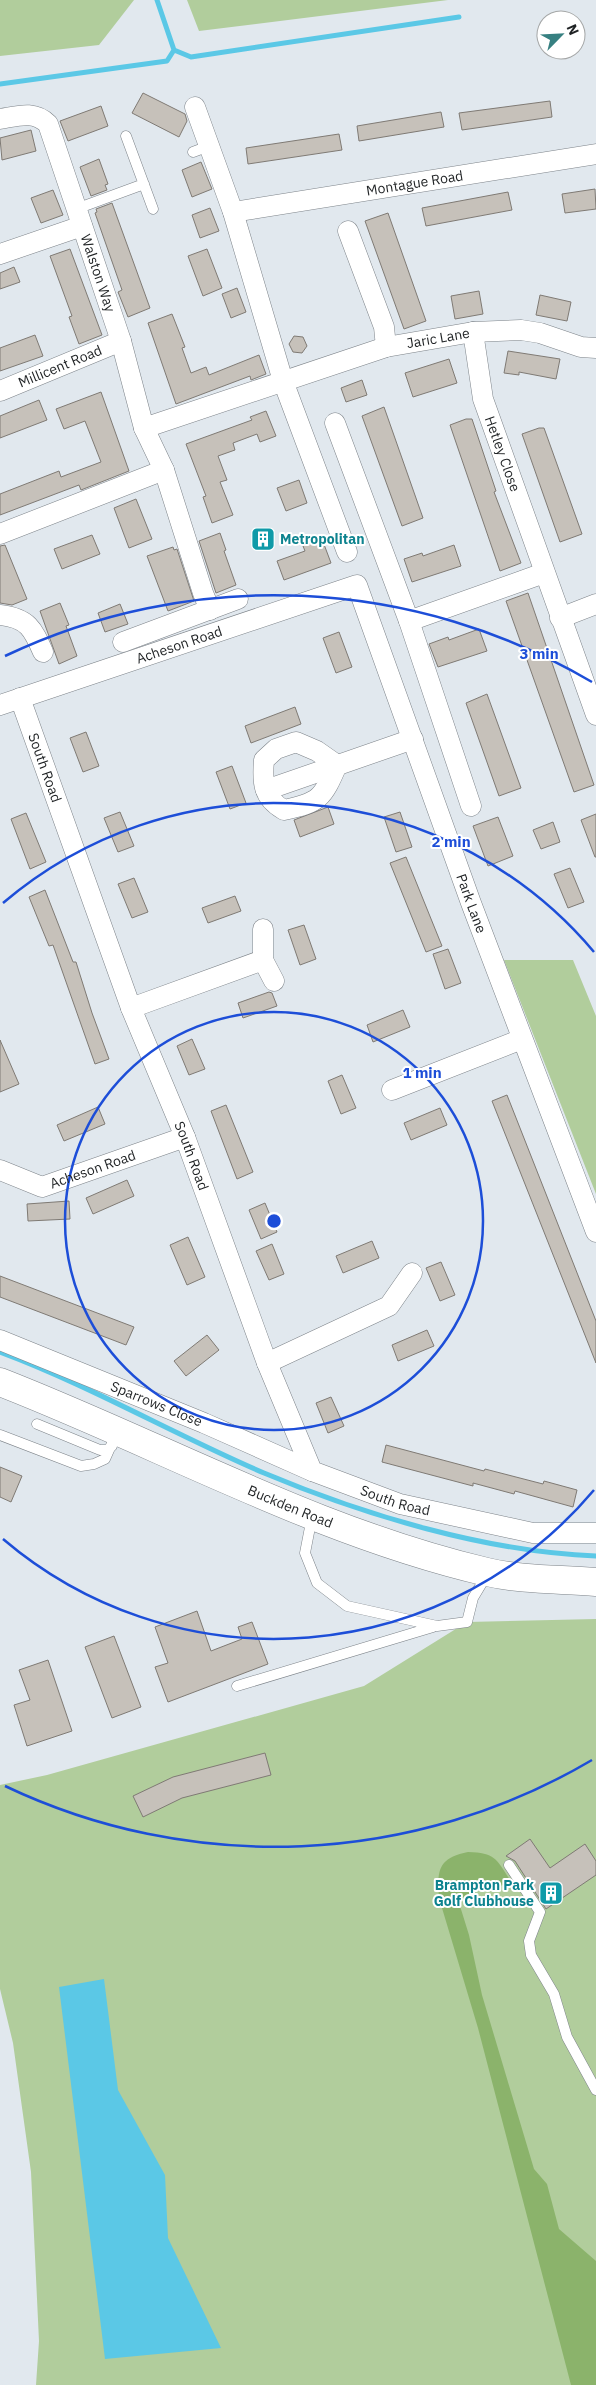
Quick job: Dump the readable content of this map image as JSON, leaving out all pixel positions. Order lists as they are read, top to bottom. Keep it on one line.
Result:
{"streets":{"main road":["Buckden Road"],"street":["Montague Road","Walston Way","Jaric Lane","Millicent Road","Hetley Close","Acheson Road","South Road","Park Lane","Sparrows Close"]},"crossings":[["Walston Way","Jaric Lane"],["Walston Way","Millicent Road"],["Jaric Lane","Hetley Close"],["Acheson Road","South Road"],["Acheson Road","Park Lane"],["South Road","Sparrows Close"]],"places":{"building":["Metropolitan","Brampton Park Golf Clubhouse"]},"north":"top right","rings":["3 min","2 min","1 min"]}
